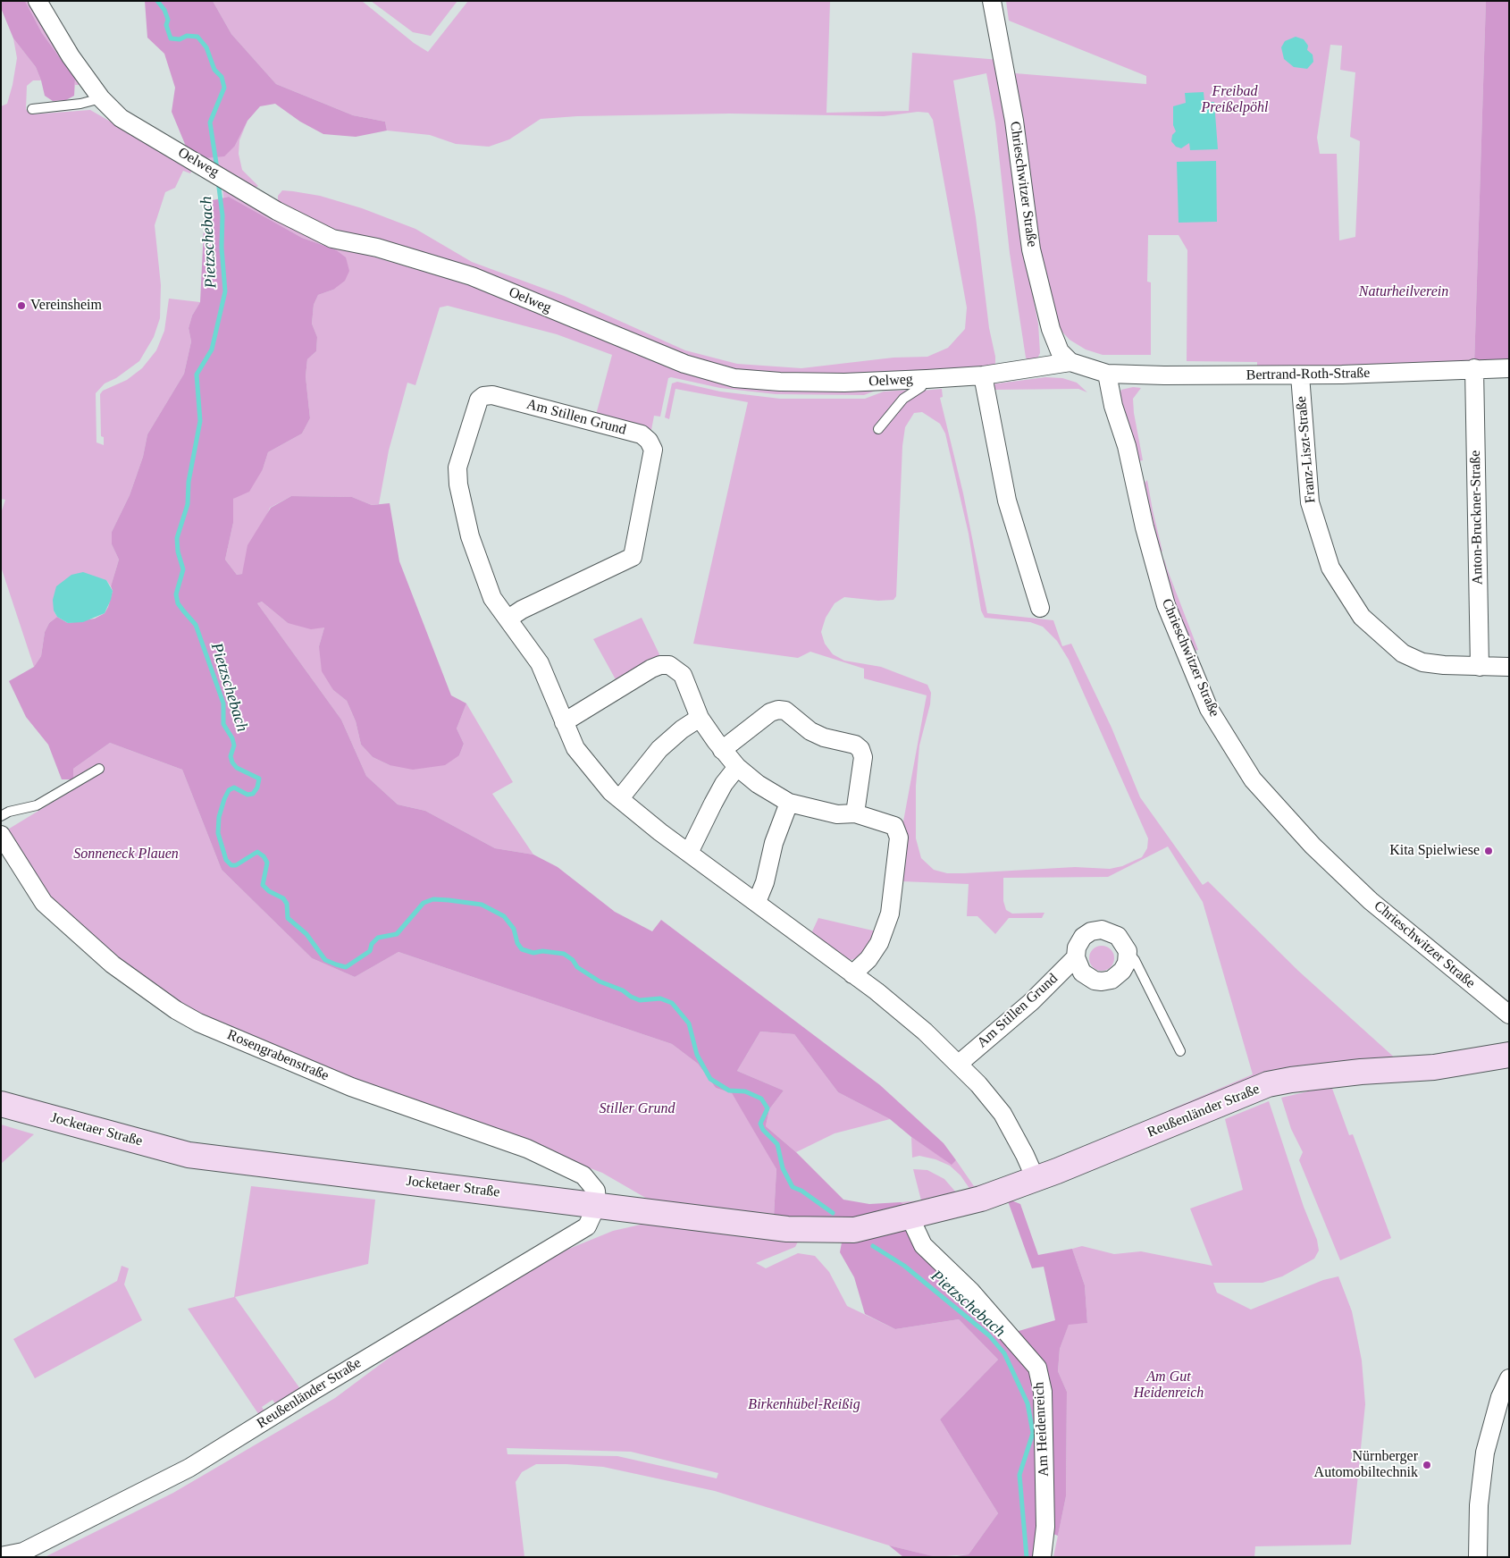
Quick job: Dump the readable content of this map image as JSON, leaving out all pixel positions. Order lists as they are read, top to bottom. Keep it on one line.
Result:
{"streets":{"street":["Oelweg","Chrieschwitzer Straße","Bertrand-Roth-Straße","Am Stillen Grund","Franz-Liszt-Straße","Anton-Bruckner-Straße","Rosengrabenstraße","Reußenländer Straße","Jocketaer Straße","Am Heidenreich"]},"crossings":[["Oelweg","Chrieschwitzer Straße"],["Oelweg","Bertrand-Roth-Straße"],["Chrieschwitzer Straße","Bertrand-Roth-Straße"],["Bertrand-Roth-Straße","Franz-Liszt-Straße"],["Bertrand-Roth-Straße","Anton-Bruckner-Straße"],["Am Stillen Grund","Reußenländer Straße"],["Franz-Liszt-Straße","Anton-Bruckner-Straße"],["Rosengrabenstraße","Reußenländer Straße"],["Rosengrabenstraße","Jocketaer Straße"],["Reußenländer Straße","Jocketaer Straße"],["Reußenländer Straße","Am Heidenreich"],["Jocketaer Straße","Am Heidenreich"]],"water":["Pietzschebach"],"parks":["Freibad Preißelpöhl","Naturheilverein","Sonneneck Plauen","Stiller Grund","Am Gut Heidenreich","Birkenhübel-Reißig"],"places":["Vereinsheim","Kita Spielwiese","Nürnberger Automobiltechnik"]}
